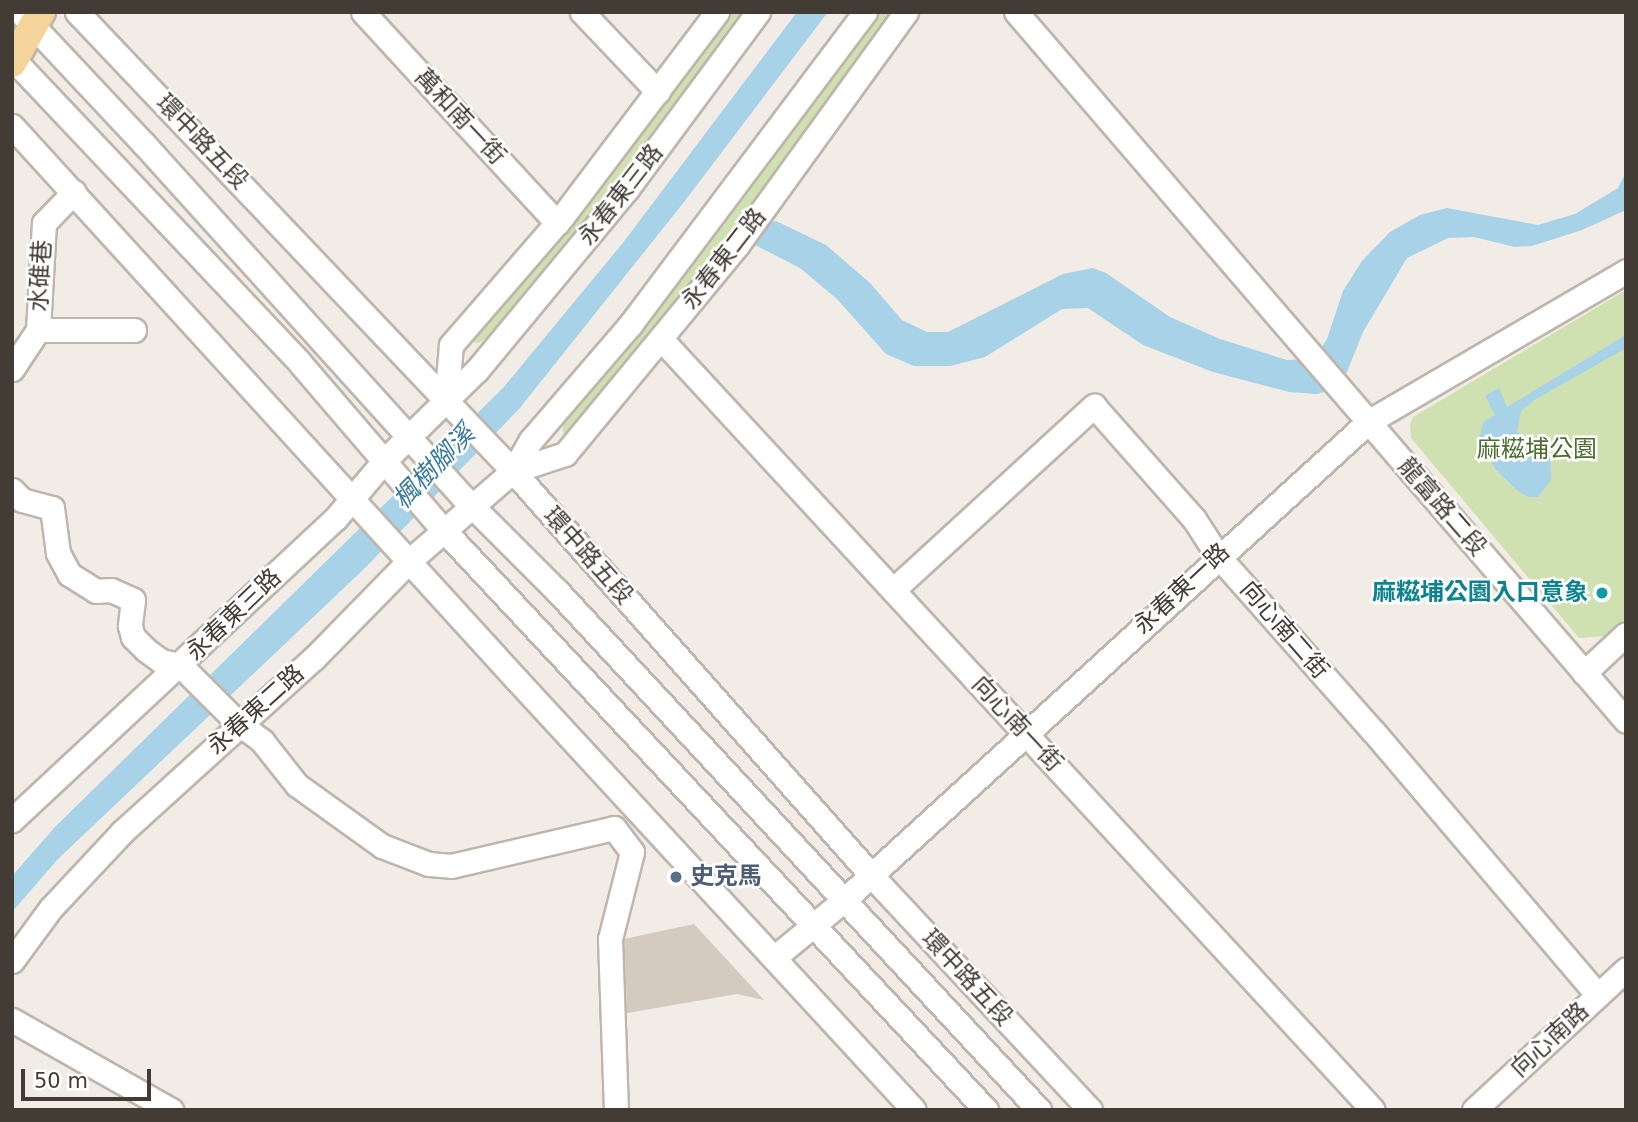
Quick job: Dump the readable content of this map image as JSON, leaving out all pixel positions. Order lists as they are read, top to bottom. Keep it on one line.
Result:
{"streets":{"street":["萬和南一街","環中路五段","永春東三路","永春東二路","水碓巷","龍富路二段","永春東一路","向心南二街","向心南一街","向心南路"]},"crossings":[["萬和南一街","永春東三路"],["環中路五段","永春東三路"],["環中路五段","永春東二路"],["環中路五段","永春東一路"],["永春東二路","向心南一街"],["龍富路二段","永春東一路"],["永春東一路","向心南二街"],["永春東一路","向心南一街"],["向心南二街","向心南一街"],["向心南二街","向心南路"]],"water":["楓樹腳溪"],"parks":["麻糍埔公園"],"places":["麻糍埔公園入口意象","史克馬"],"scale_bar":"50 m"}
